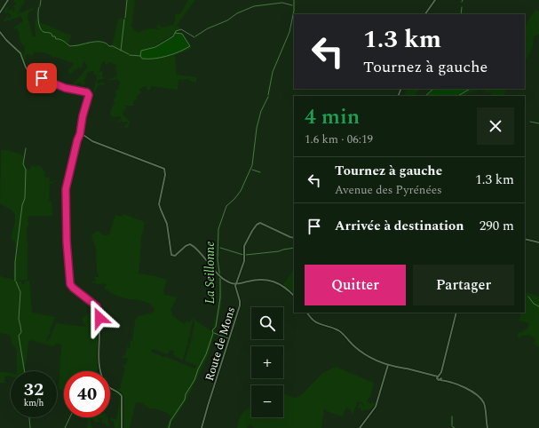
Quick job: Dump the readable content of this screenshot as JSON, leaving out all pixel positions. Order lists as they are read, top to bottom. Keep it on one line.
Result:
{"streets":{"street":["Route de Mons"]},"water":["La Seillonne"],"page":{"turn":["1.3 km","Tournez à gauche"],"heading":["4 min","1.6 km · 06:19"],"list":[{"name":"Tournez à gauche","note":"Avenue des Pyrénées","value":"1.3 km"},{"name":"Arrivée à destination","value":"290 m"}],"buttons":["Quitter","Partager"],"map_buttons":["+","−"],"speed":"32 km/h","limit":"40"}}
